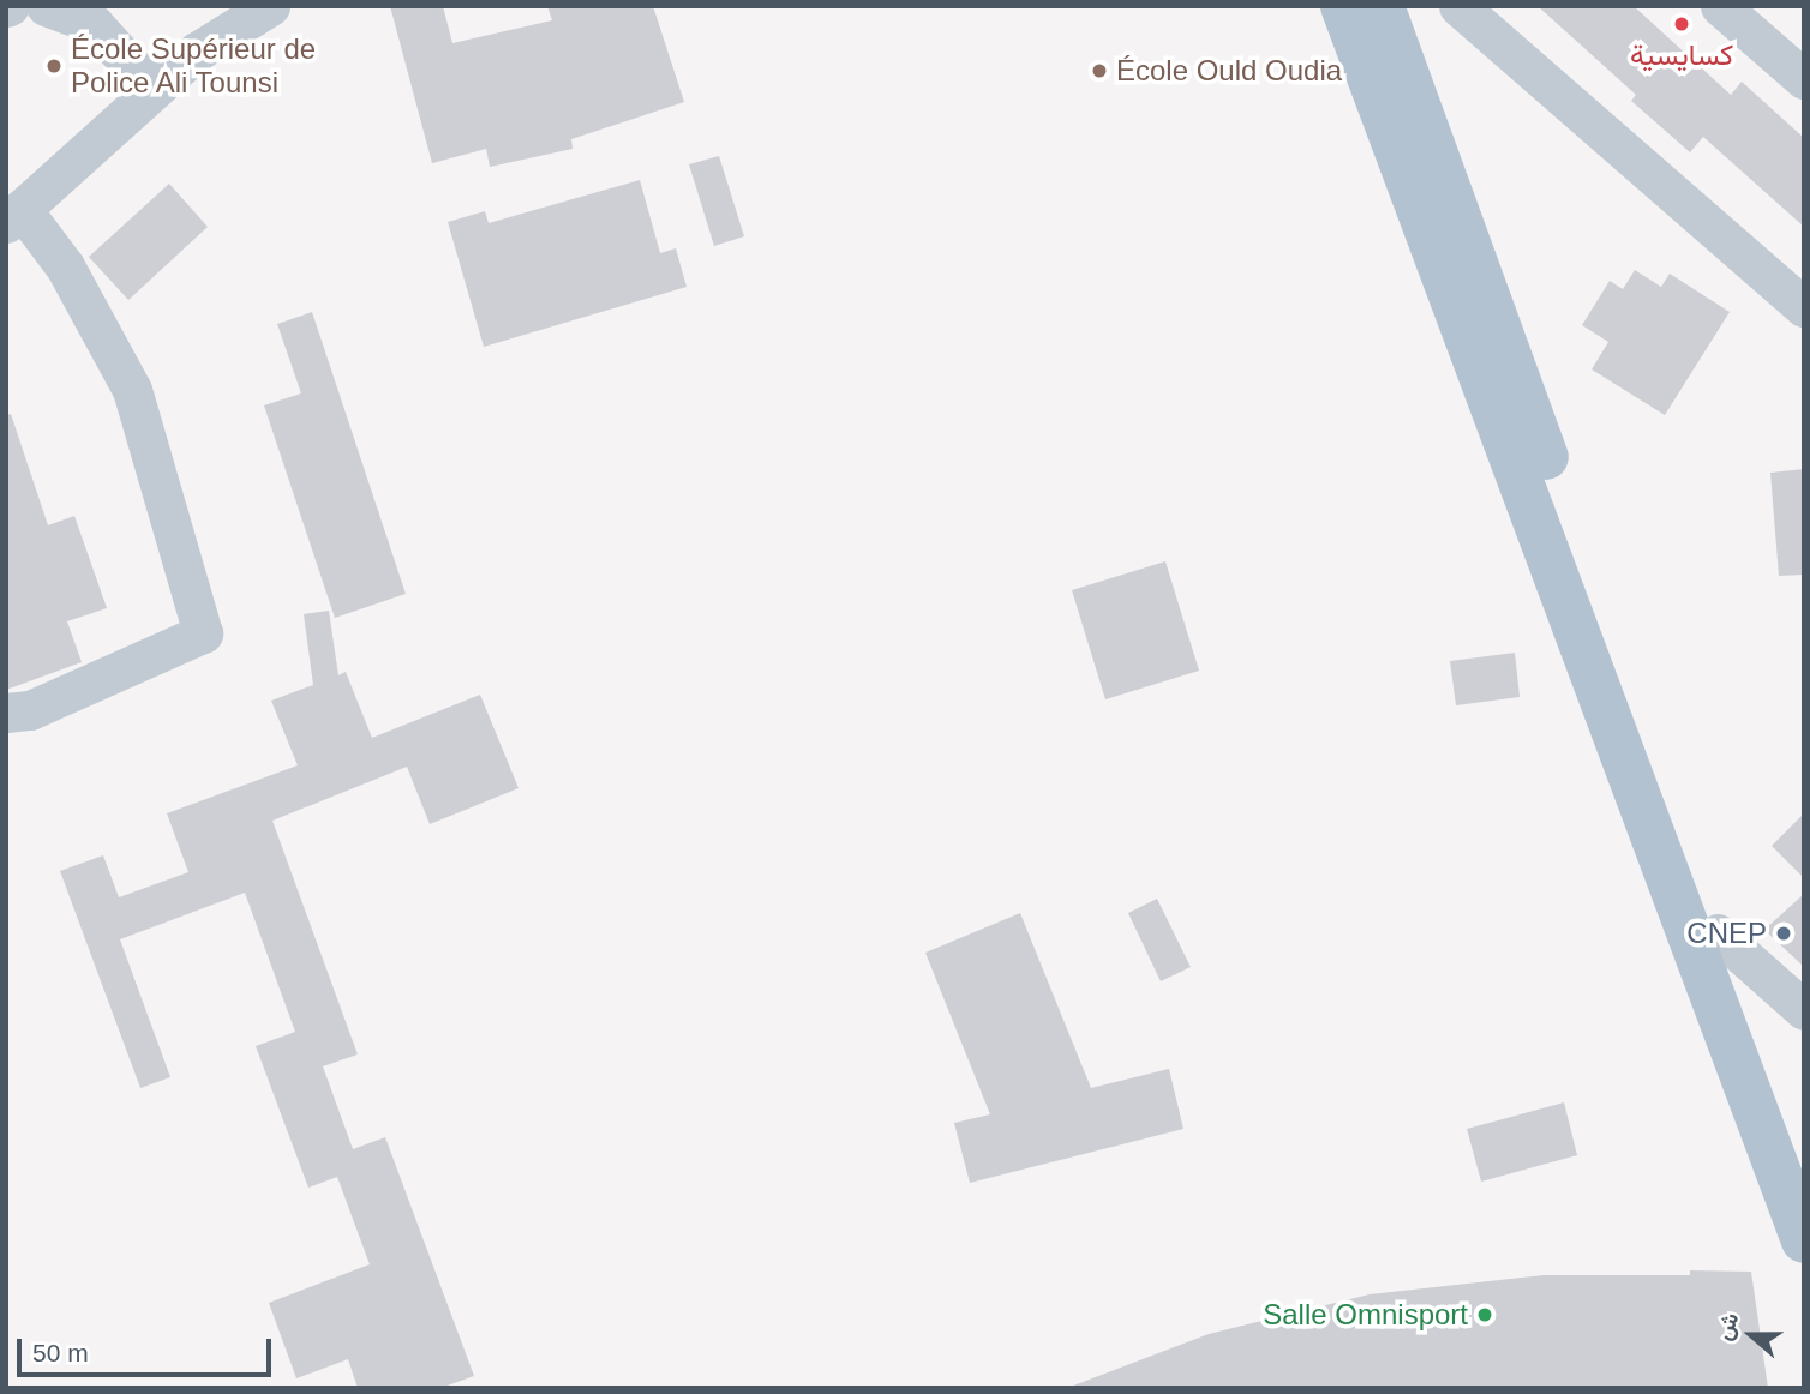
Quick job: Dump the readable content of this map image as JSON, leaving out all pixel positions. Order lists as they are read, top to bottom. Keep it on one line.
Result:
{"places":["كسايسية","École Supérieur de Police Ali Tounsi","École Ould Oudia","CNEP","Salle Omnisport"],"scale_bar":"50 m","north":"left"}
